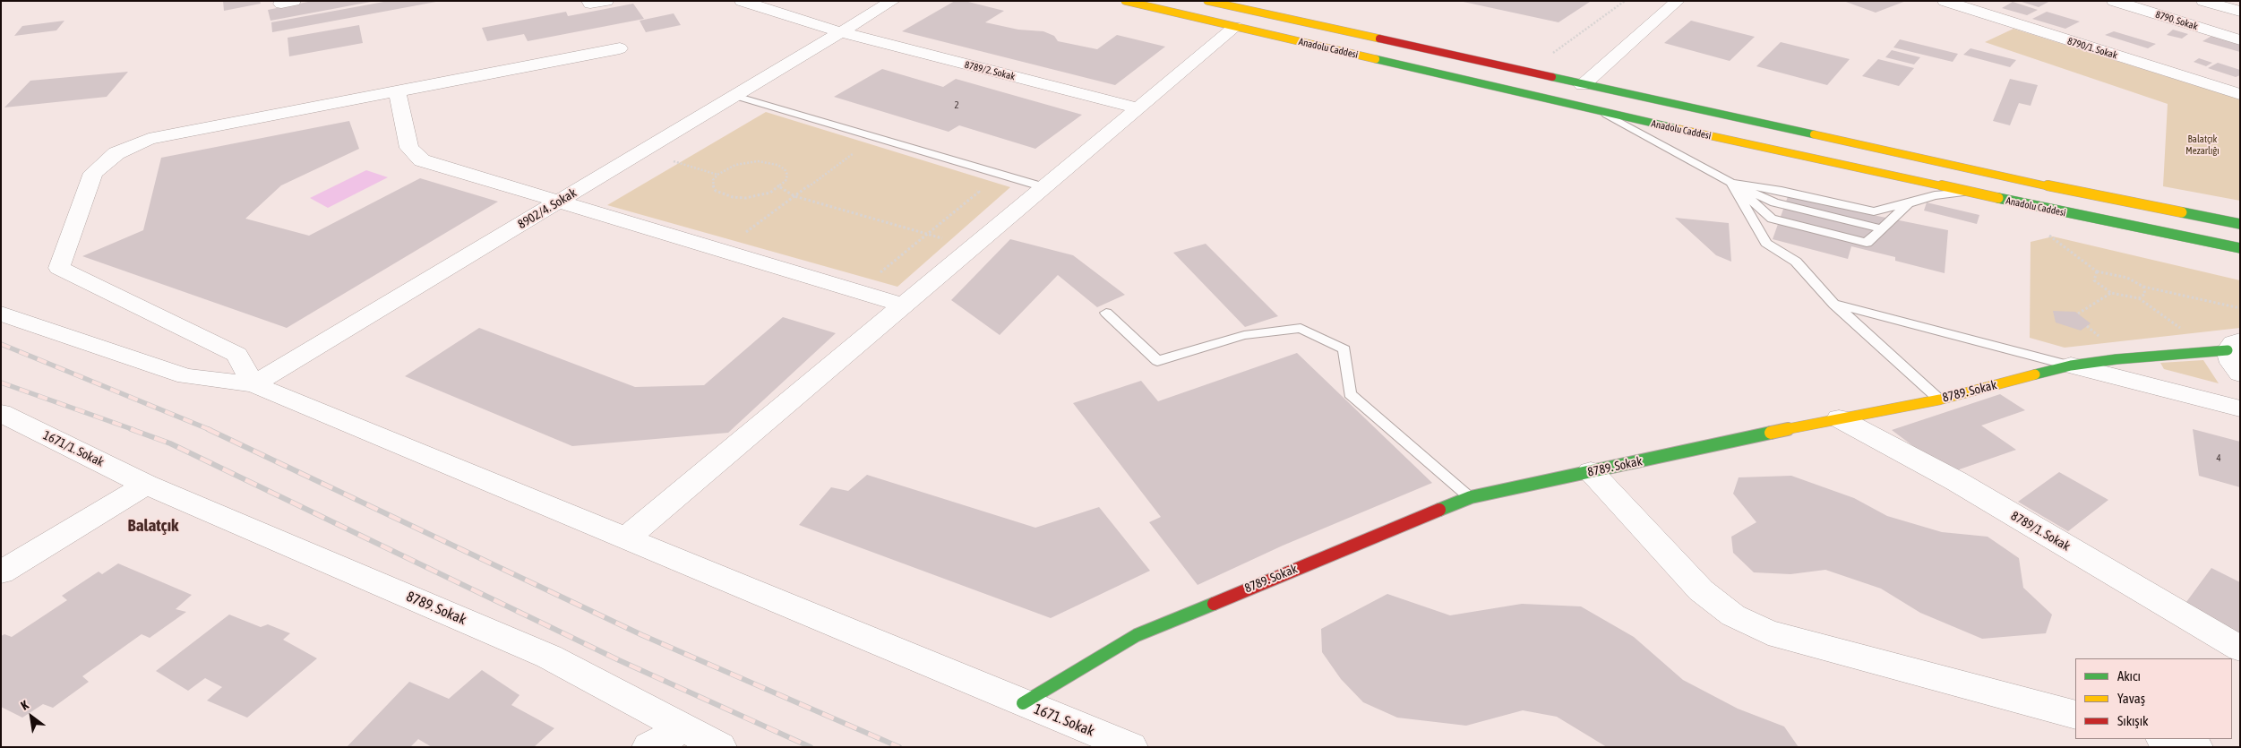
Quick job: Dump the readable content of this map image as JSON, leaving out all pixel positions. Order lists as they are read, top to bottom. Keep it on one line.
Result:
{"streets":{"main road":["Anadolu Caddesi","8789. Sokak"],"street":["8790. Sokak","8790/1. Sokak","8789/2. Sokak","8902/4. Sokak","1671/1. Sokak","8789/1. Sokak","1671. Sokak"]},"crossings":[["8789/2. Sokak","8902/4. Sokak"],["8902/4. Sokak","1671. Sokak"],["8789. Sokak","1671/1. Sokak"],["8789. Sokak","8789/1. Sokak"],["8789. Sokak","1671. Sokak"]],"districts":["Balatçık"],"parks":["Balatçık Mezarlığı"],"house_numbers":["2","4"],"legend":["Akıcı","Yavaş","Sıkışık"],"north":"top left"}
